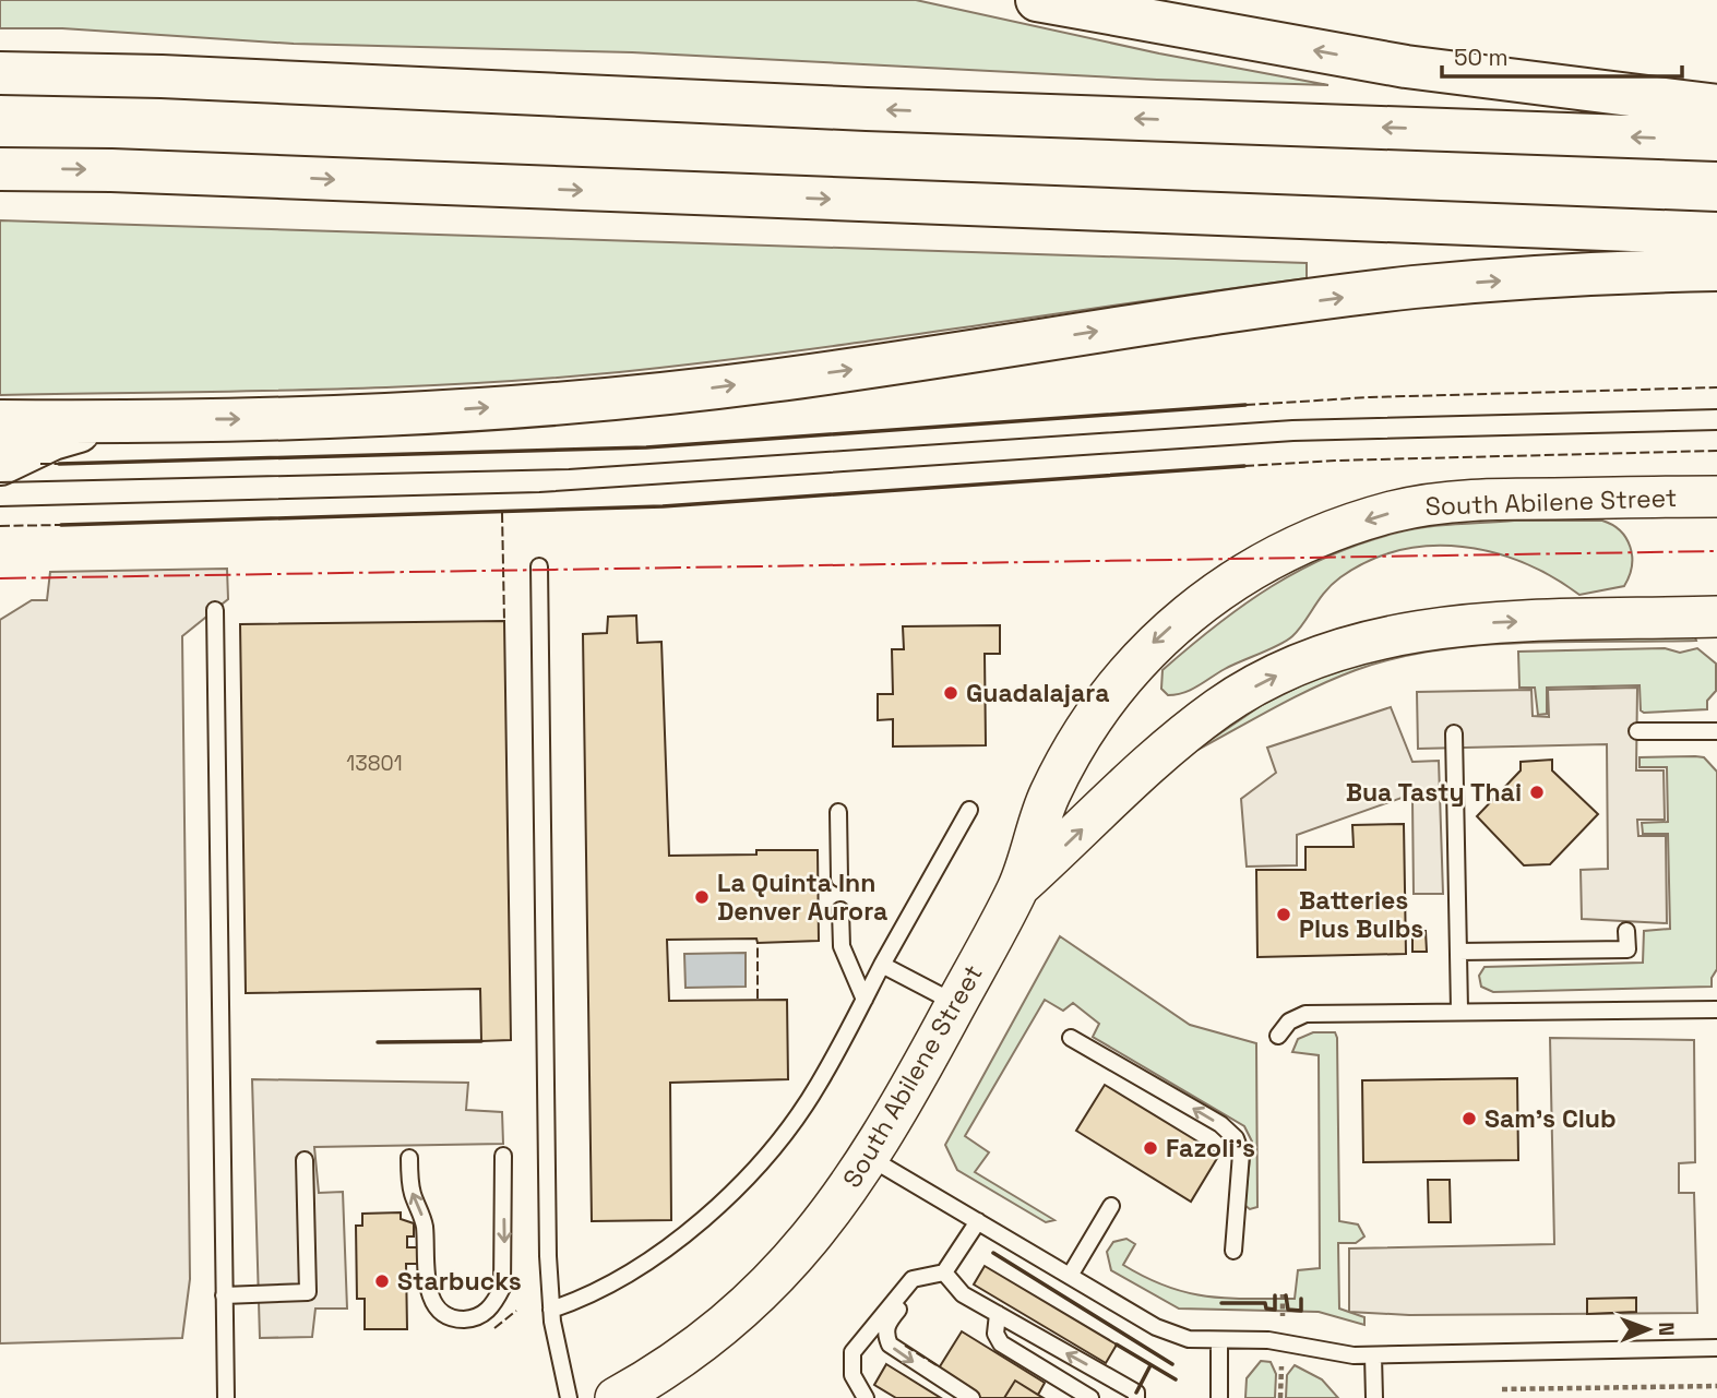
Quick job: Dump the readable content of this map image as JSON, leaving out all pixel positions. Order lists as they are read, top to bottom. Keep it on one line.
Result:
{"streets":{"main road":["South Abilene Street"]},"places":["Guadalajara","Bua Tasty Thai","La Quinta Inn Denver Aurora","Batteries Plus Bulbs","Sam's Club","Fazoli's","Starbucks"],"house_numbers":["13801"],"scale_bar":"50 m","north":"right"}
